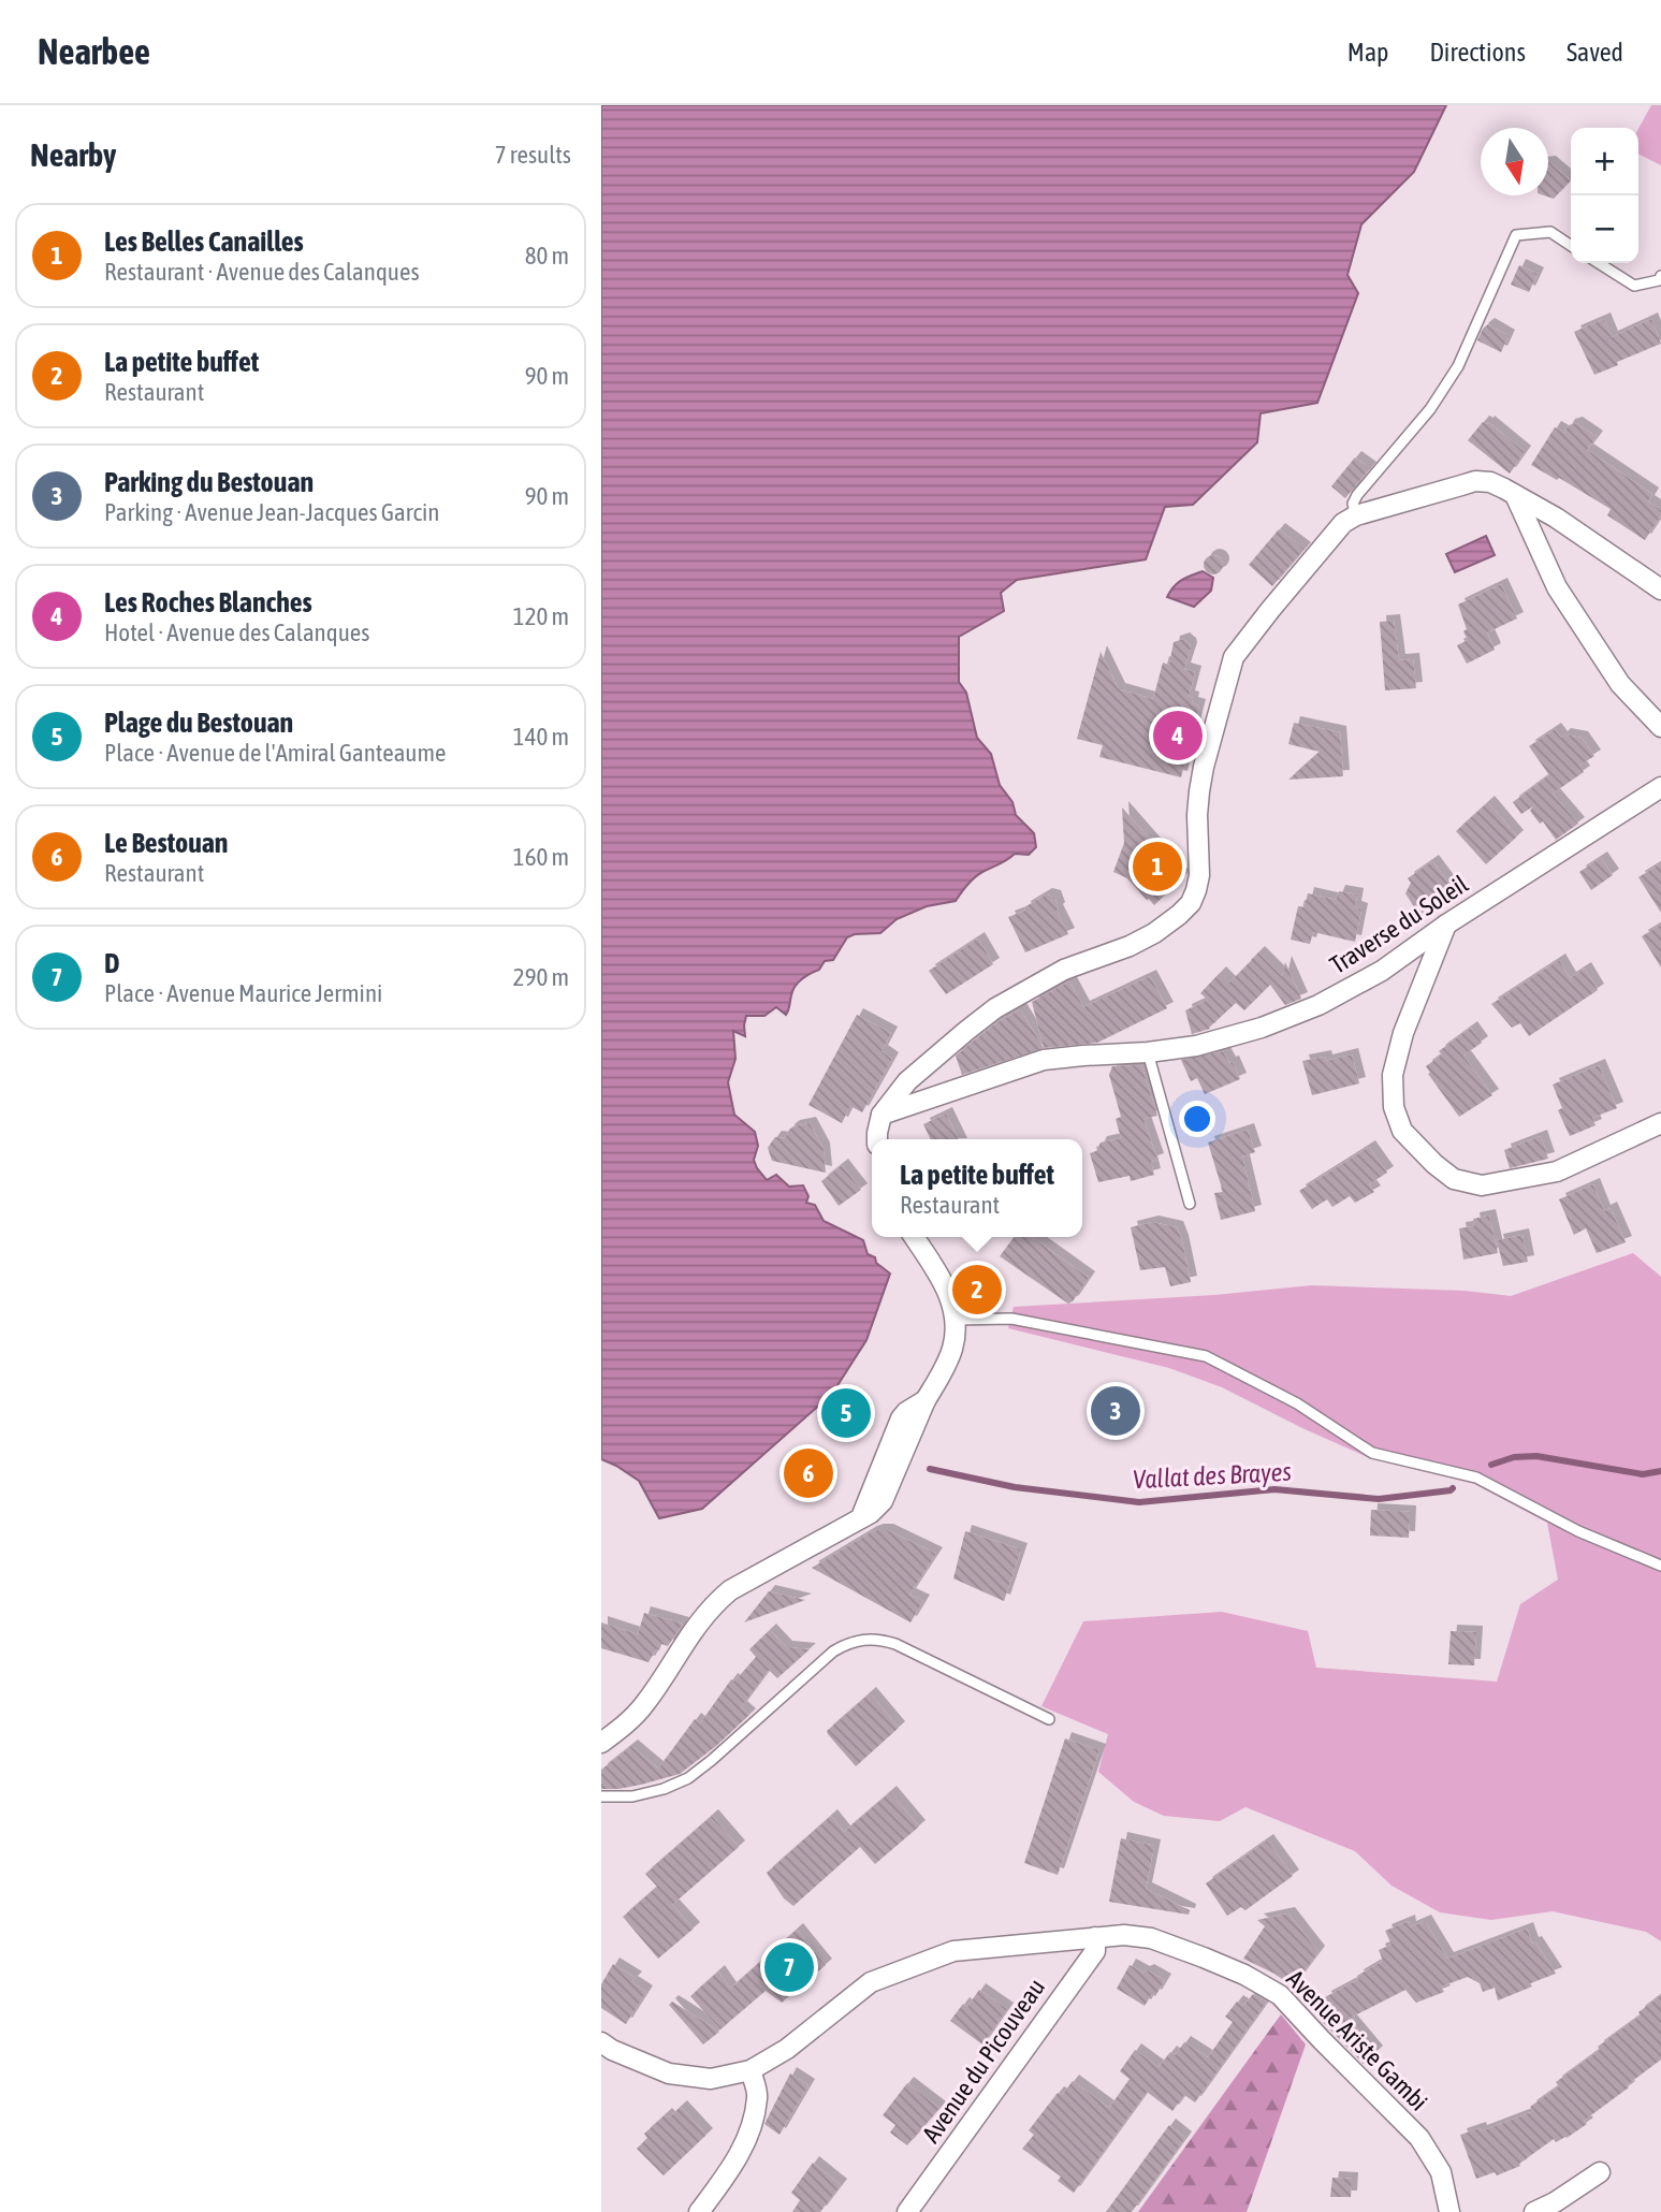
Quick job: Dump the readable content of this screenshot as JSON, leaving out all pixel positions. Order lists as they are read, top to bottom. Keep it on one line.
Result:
{"streets":{"street":["Traverse du Soleil","Avenue Ariste Gambi","Avenue du Picouveau"]},"crossings":[["Avenue Ariste Gambi","Avenue du Picouveau"]],"water":["Vallat des Brayes"],"north":"bottom","page":{"header":"Nearbee","nav":["Map","Directions","Saved"],"heading":["Nearby","7 results"],"map_buttons":["+","−"],"list":[{"mark":"1","name":"Les Belles Canailles","note":"Restaurant · Avenue des Calanques","value":"80 m"},{"mark":"2","name":"La petite buffet","note":"Restaurant","value":"90 m"},{"mark":"3","name":"Parking du Bestouan","note":"Parking · Avenue Jean-Jacques Garcin","value":"90 m"},{"mark":"4","name":"Les Roches Blanches","note":"Hotel · Avenue des Calanques","value":"120 m"},{"mark":"5","name":"Plage du Bestouan","note":"Place · Avenue de l'Amiral Ganteaume","value":"140 m"},{"mark":"6","name":"Le Bestouan","note":"Restaurant","value":"160 m"},{"mark":"7","name":"D","note":"Place · Avenue Maurice Jermini","value":"290 m"}],"pins":["4","1","2","3","5","6","7"],"popup":["La petite buffet","Restaurant"]}}
